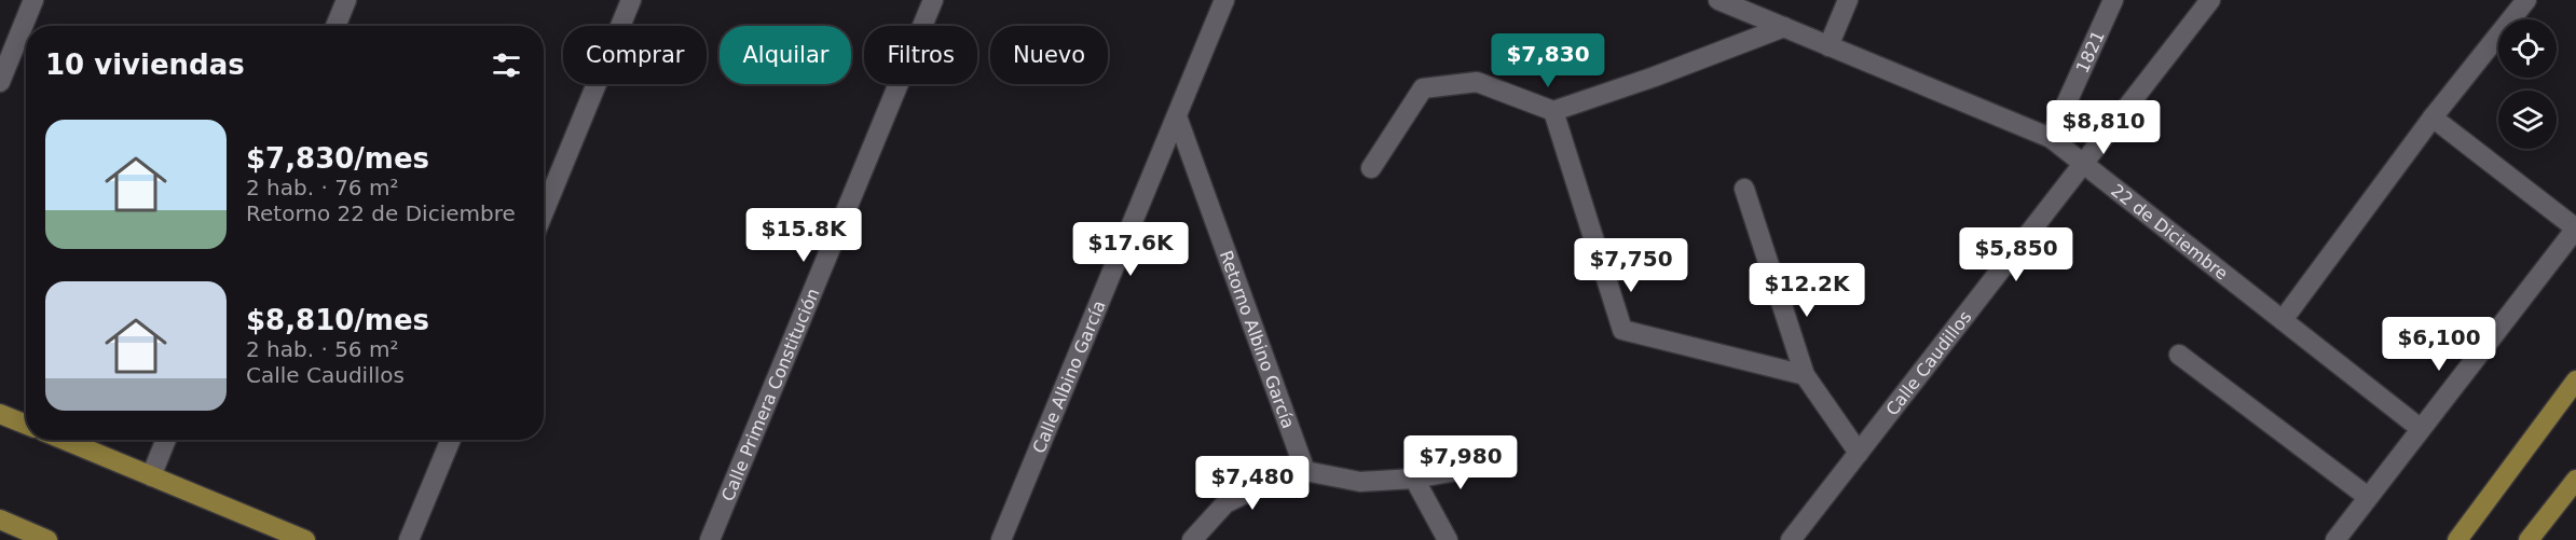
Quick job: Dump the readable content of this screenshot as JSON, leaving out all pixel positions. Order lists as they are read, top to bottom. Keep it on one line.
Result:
{"streets":{"street":["1821","22 de Diciembre","Retorno Albino García","Calle Caudillos","Calle Albino García","Calle Primera Constitución"]},"crossings":[["1821","22 de Diciembre"],["22 de Diciembre","Calle Caudillos"],["Retorno Albino García","Calle Albino García"]],"page":{"chip":["Comprar","Alquilar","Filtros","Nuevo"],"heading":"10 viviendas","price":["$7,830","$8,810","$15.8K","$17.6K","$5,850","$7,750","$12.2K","$6,100","$7,980","$7,480"],"list":[{"name":"$7,830/mes","note":"2 hab. · 76 m² · Retorno 22 de Diciembre"},{"name":"$8,810/mes","note":"2 hab. · 56 m² · Calle Caudillos"}]}}
